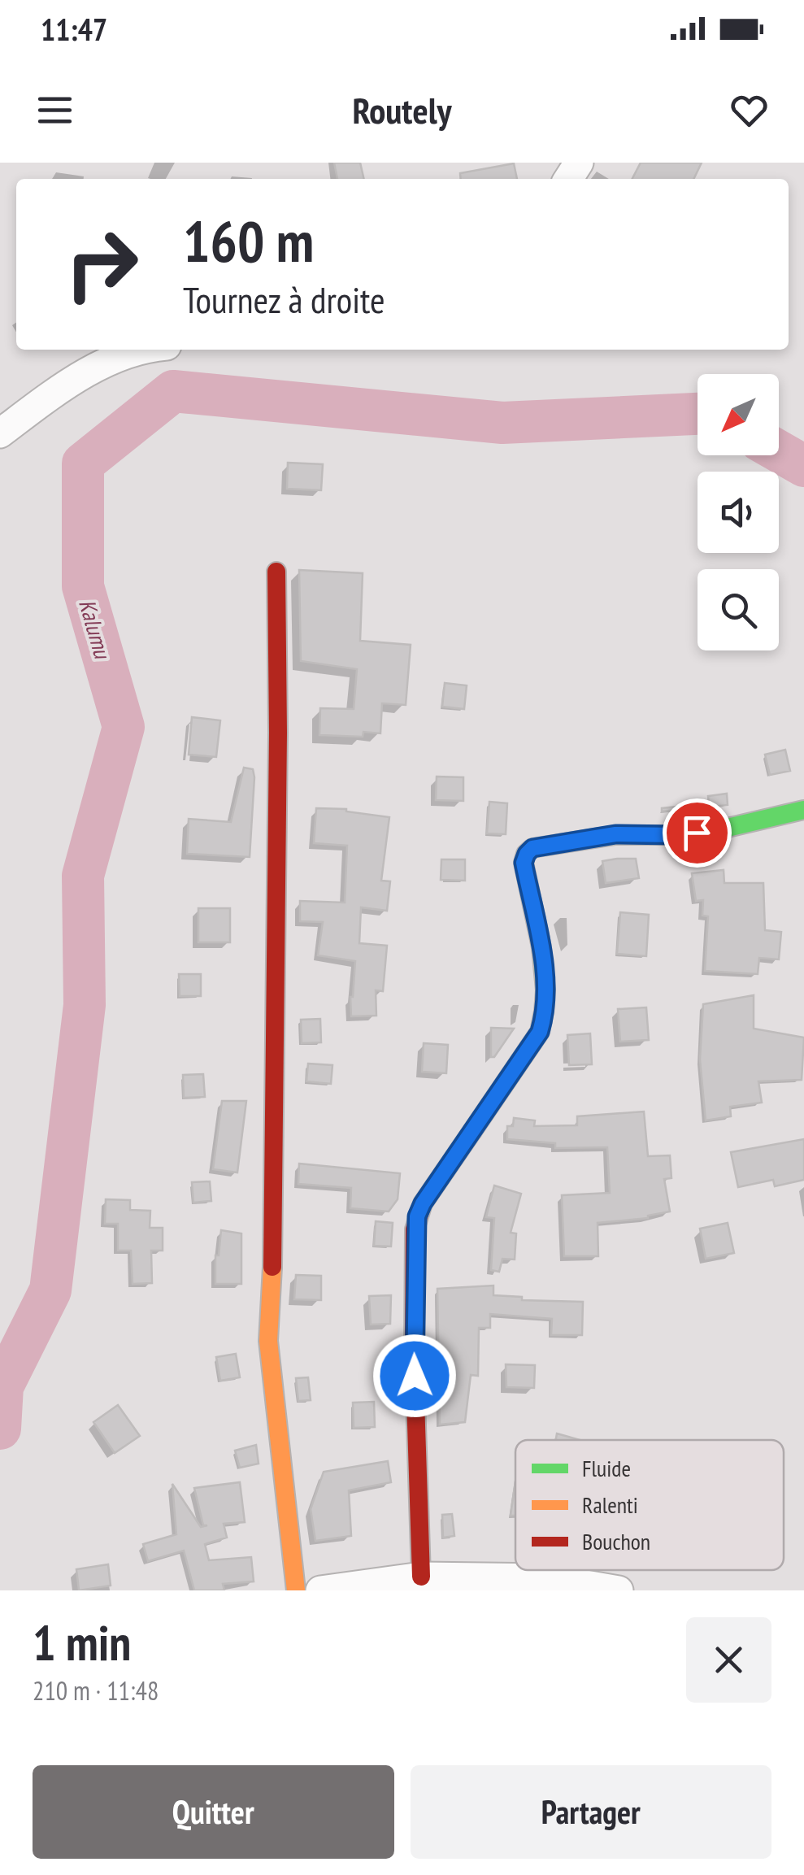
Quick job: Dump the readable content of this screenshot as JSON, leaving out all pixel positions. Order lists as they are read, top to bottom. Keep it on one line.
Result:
{"water":["Kalumu"],"legend":["Fluide","Ralenti","Bouchon"],"north":"bottom left","page":{"status":"11:47","header":"Routely","turn":["160 m","Tournez à droite"],"heading":["1 min","210 m · 11:48"],"buttons":["Quitter","Partager"]}}
